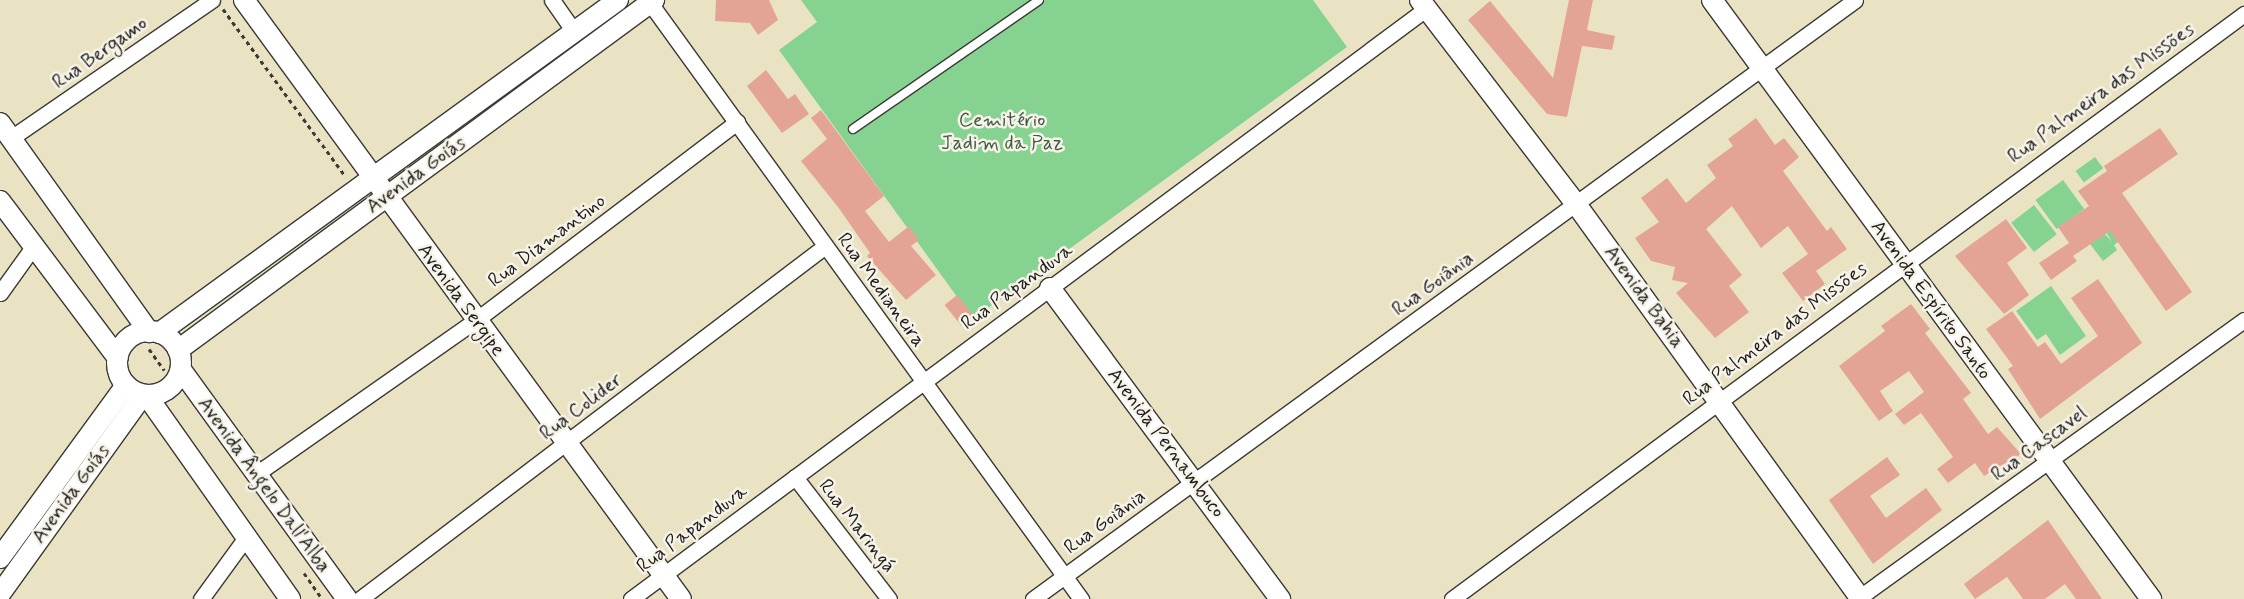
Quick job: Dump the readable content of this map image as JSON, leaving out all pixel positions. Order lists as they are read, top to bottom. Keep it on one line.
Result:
{"streets":{"street":["Rua Bergamo","Rua Palmeira das Missões","Avenida Goiás","Rua Diamantino","Rua Goiânia","Rua Papanduva","Rua Medianeira","Avenida Bahia","Avenida Sergipe","Avenida Espírito Santo","Rua Colider","Avenida Pernambuco","Rua Cascavel","Avenida Ângelo Dall'Alba","Rua Maringá"]},"crossings":[["Rua Palmeira das Missões","Avenida Bahia"],["Rua Palmeira das Missões","Avenida Espírito Santo"],["Avenida Goiás","Rua Medianeira"],["Avenida Goiás","Avenida Sergipe"],["Avenida Goiás","Avenida Ângelo Dall'Alba"],["Rua Diamantino","Rua Medianeira"],["Rua Diamantino","Avenida Sergipe"],["Rua Diamantino","Avenida Ângelo Dall'Alba"],["Rua Goiânia","Rua Medianeira"],["Rua Goiânia","Avenida Bahia"],["Rua Goiânia","Avenida Espírito Santo"],["Rua Goiânia","Avenida Pernambuco"],["Rua Papanduva","Rua Medianeira"],["Rua Papanduva","Avenida Bahia"],["Rua Papanduva","Avenida Sergipe"],["Rua Papanduva","Avenida Pernambuco"],["Rua Papanduva","Rua Maringá"],["Rua Medianeira","Rua Colider"],["Avenida Bahia","Rua Cascavel"],["Avenida Sergipe","Rua Colider"],["Avenida Espírito Santo","Rua Cascavel"]],"parks":["Cemitério Jadim da Paz"]}
